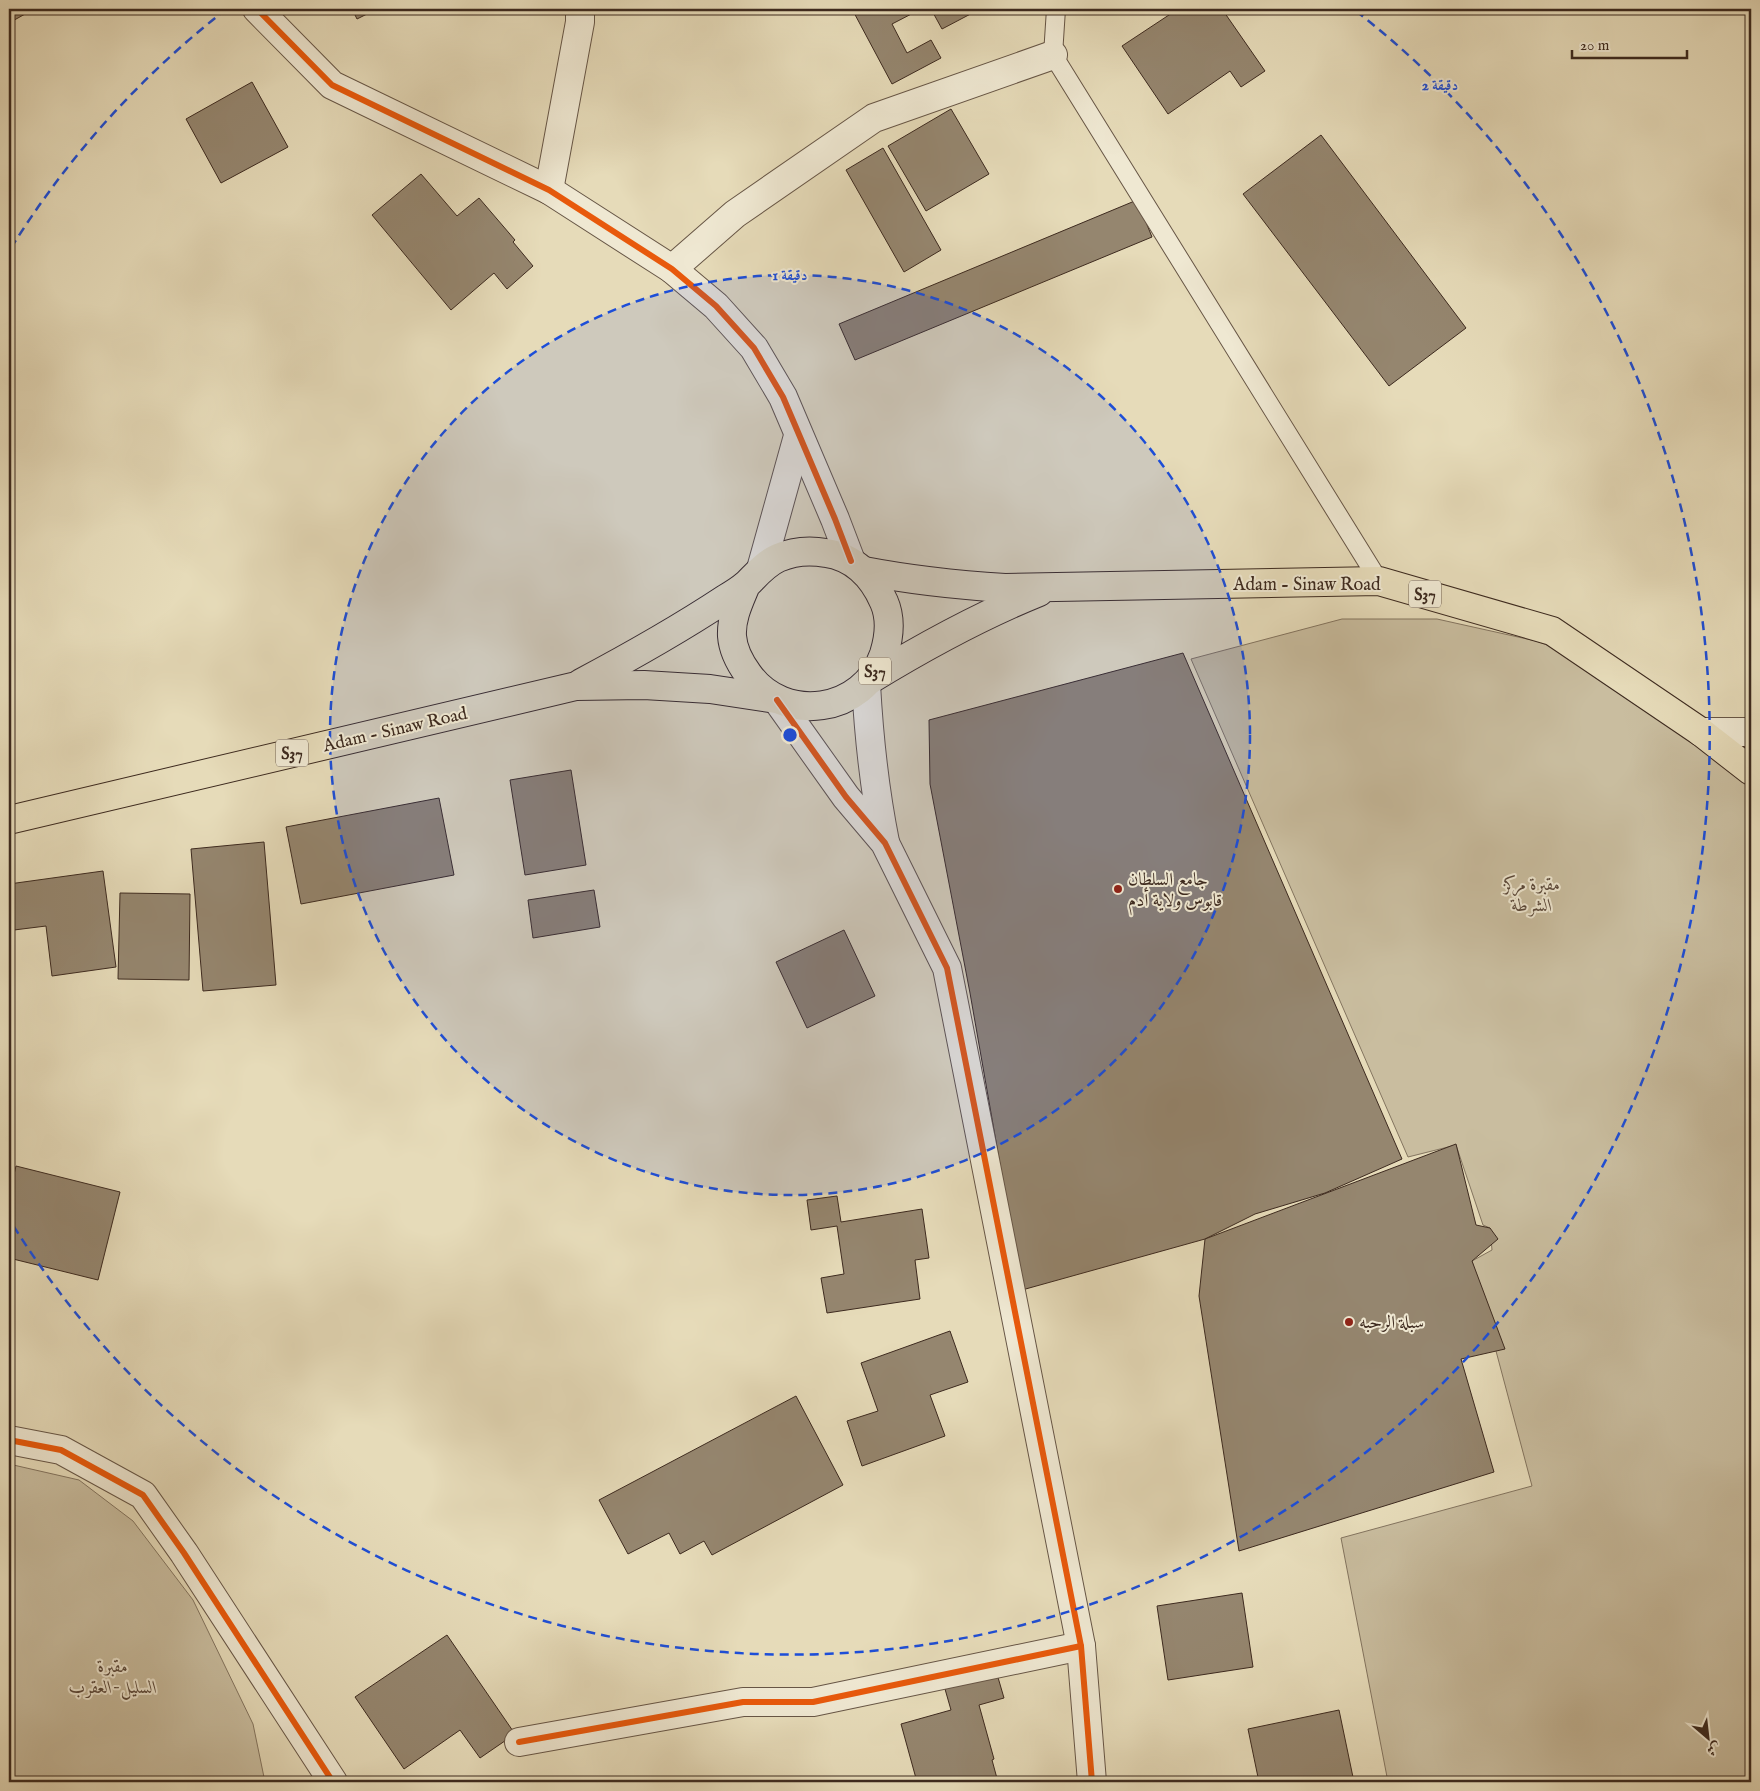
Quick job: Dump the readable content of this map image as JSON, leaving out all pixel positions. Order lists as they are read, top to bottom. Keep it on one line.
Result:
{"streets":{"main road":["Adam - Sinaw Road","S37"]},"crossings":[["Adam - Sinaw Road","S37"]],"parks":["مقبرة مركز الشرطة","مقبرة السليل-العقرب"],"places":["جامع السلطان قابوس ولاية أدم","سبلة الرحبه"],"scale_bar":"20 m","north":"bottom right","rings":["2 دقيقة","1 دقيقة"]}
